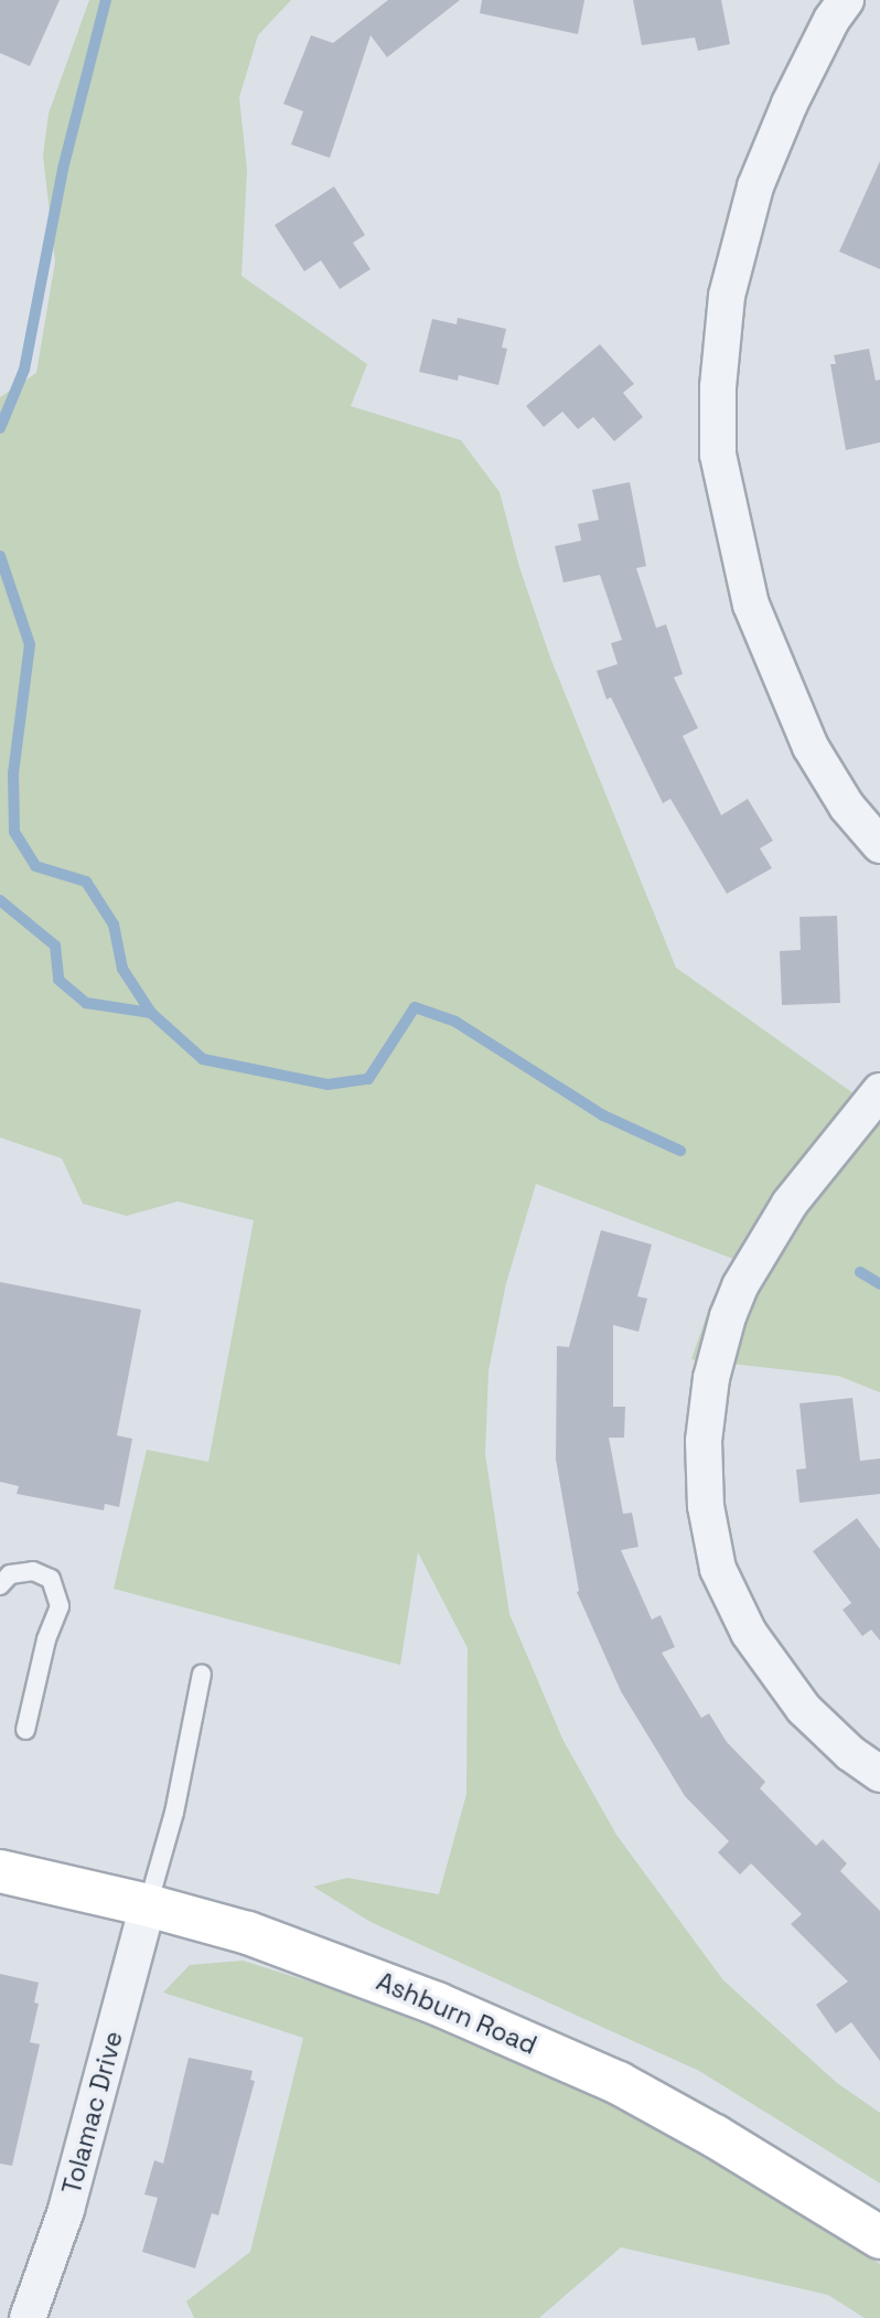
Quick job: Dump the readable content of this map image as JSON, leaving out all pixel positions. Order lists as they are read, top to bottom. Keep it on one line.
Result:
{"streets":{"main road":["Ashburn Road"],"street":["Tolamac Drive"]},"crossings":[["Ashburn Road","Tolamac Drive"]]}
